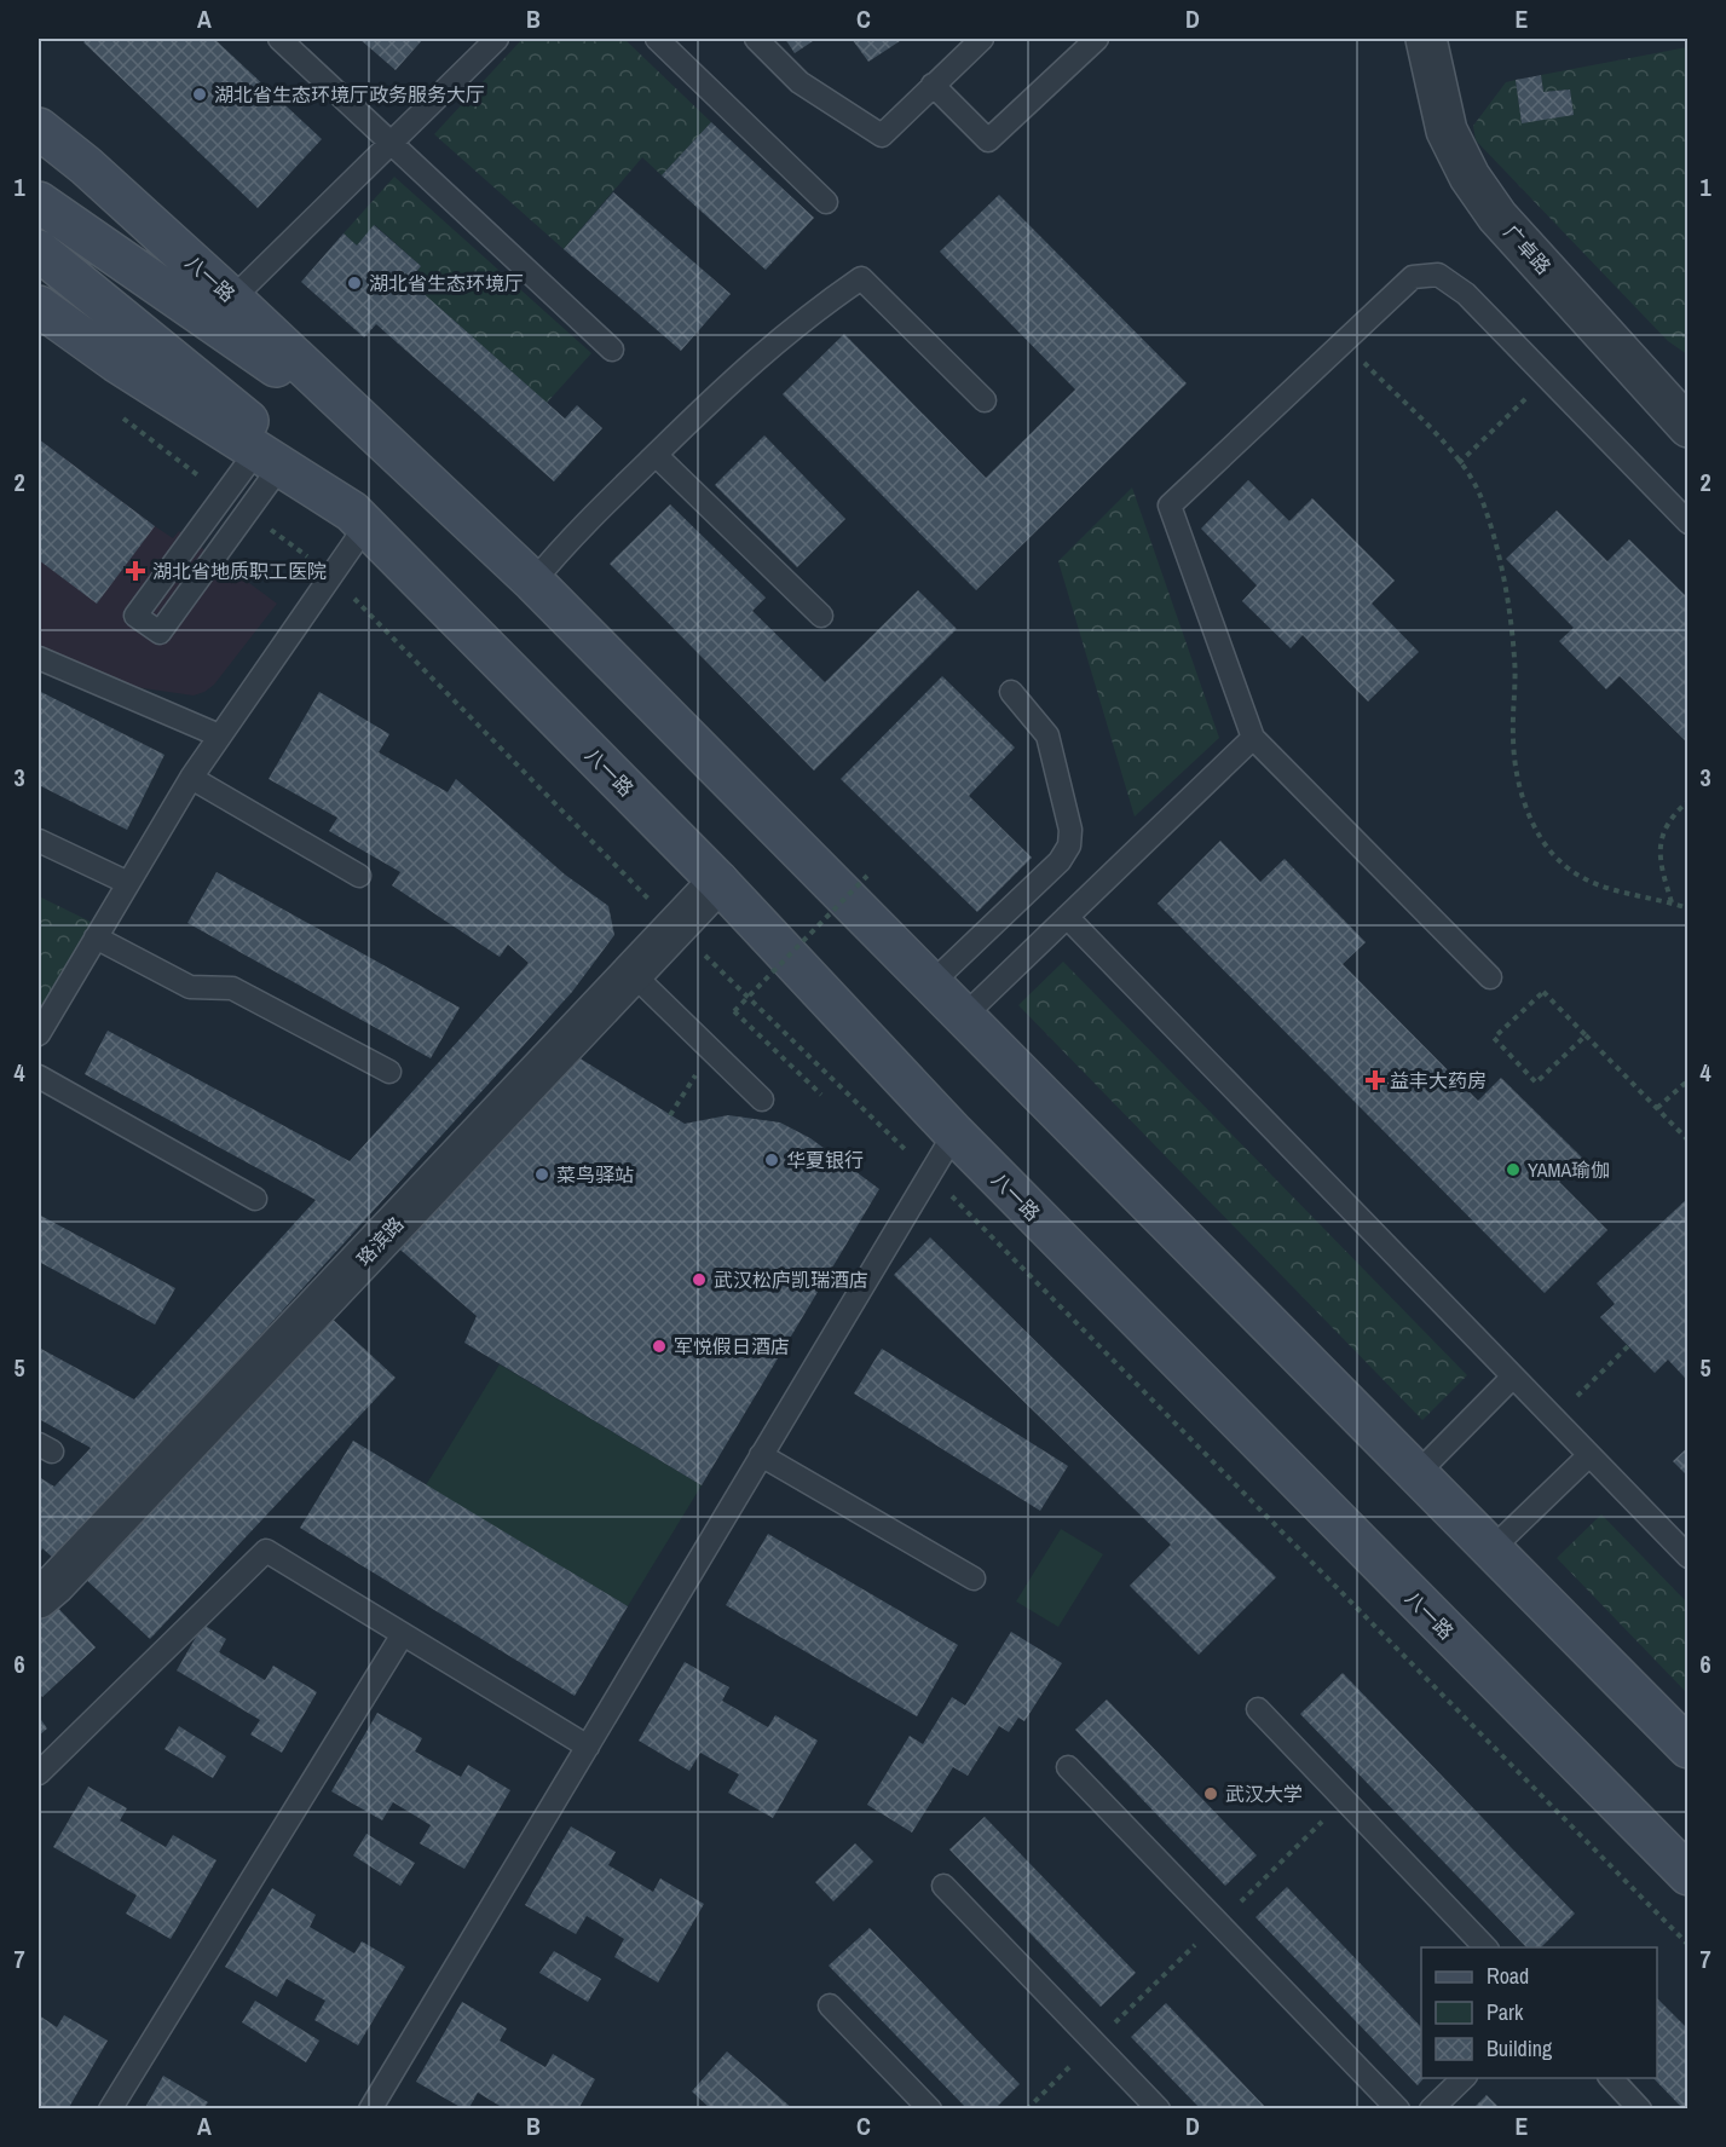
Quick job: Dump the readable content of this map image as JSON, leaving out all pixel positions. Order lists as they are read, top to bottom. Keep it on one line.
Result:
{"streets":{"main road":["八一路"],"street":["广卓路","珞滨路"]},"crossings":[["八一路","珞滨路"]],"places":{"other":["湖北省生态环境厅政务服务大厅","湖北省生态环境厅","华夏银行","YAMA瑜伽","菜鸟驿站","武汉松庐凯瑞酒店","军悦假日酒店","武汉大学"],"health":["湖北省地质职工医院","益丰大药房"]},"legend":["Road","Park","Building"],"grid":{"columns":["A","B","C","D","E"],"rows":["1","2","3","4","5","6","7"]}}
